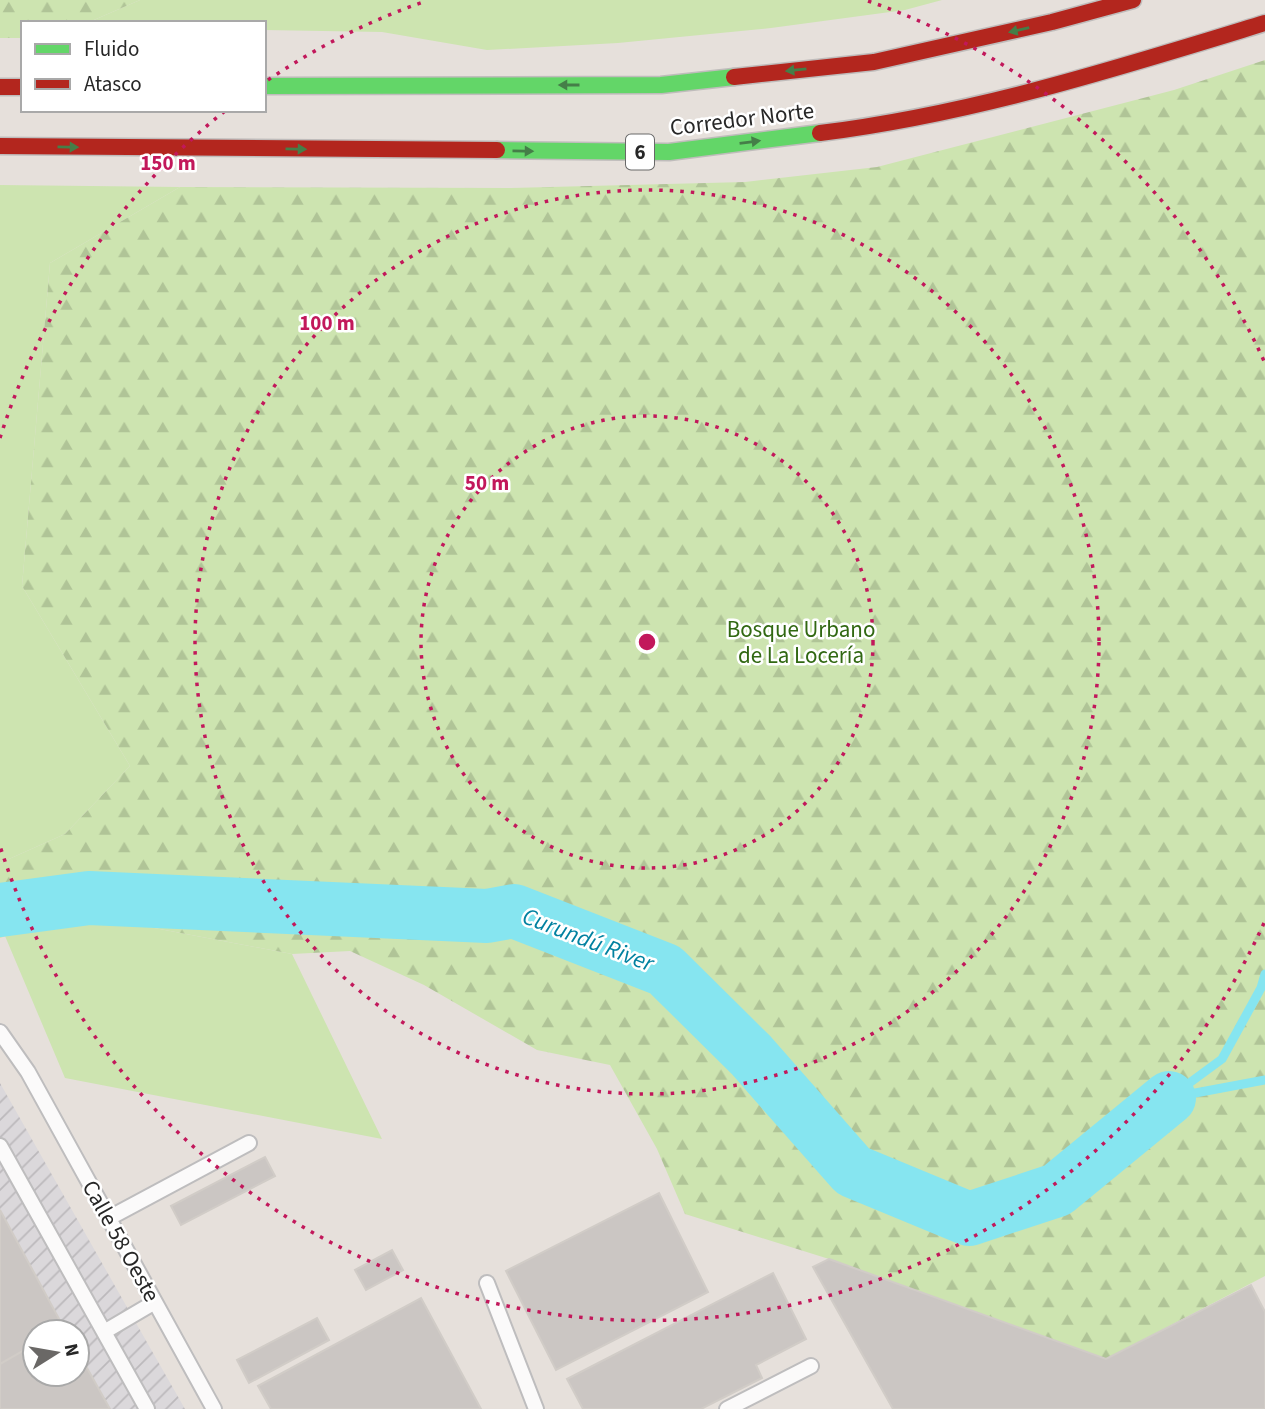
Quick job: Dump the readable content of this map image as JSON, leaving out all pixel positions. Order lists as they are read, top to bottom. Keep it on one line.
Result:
{"streets":{"highway":["Corredor Norte","6"],"lane":["Calle 58 Oeste"]},"water":["Curundú River"],"parks":["Bosque Urbano de La Locería"],"legend":["Fluido","Atasco"],"north":"right","rings":["150 m","100 m","50 m"]}
